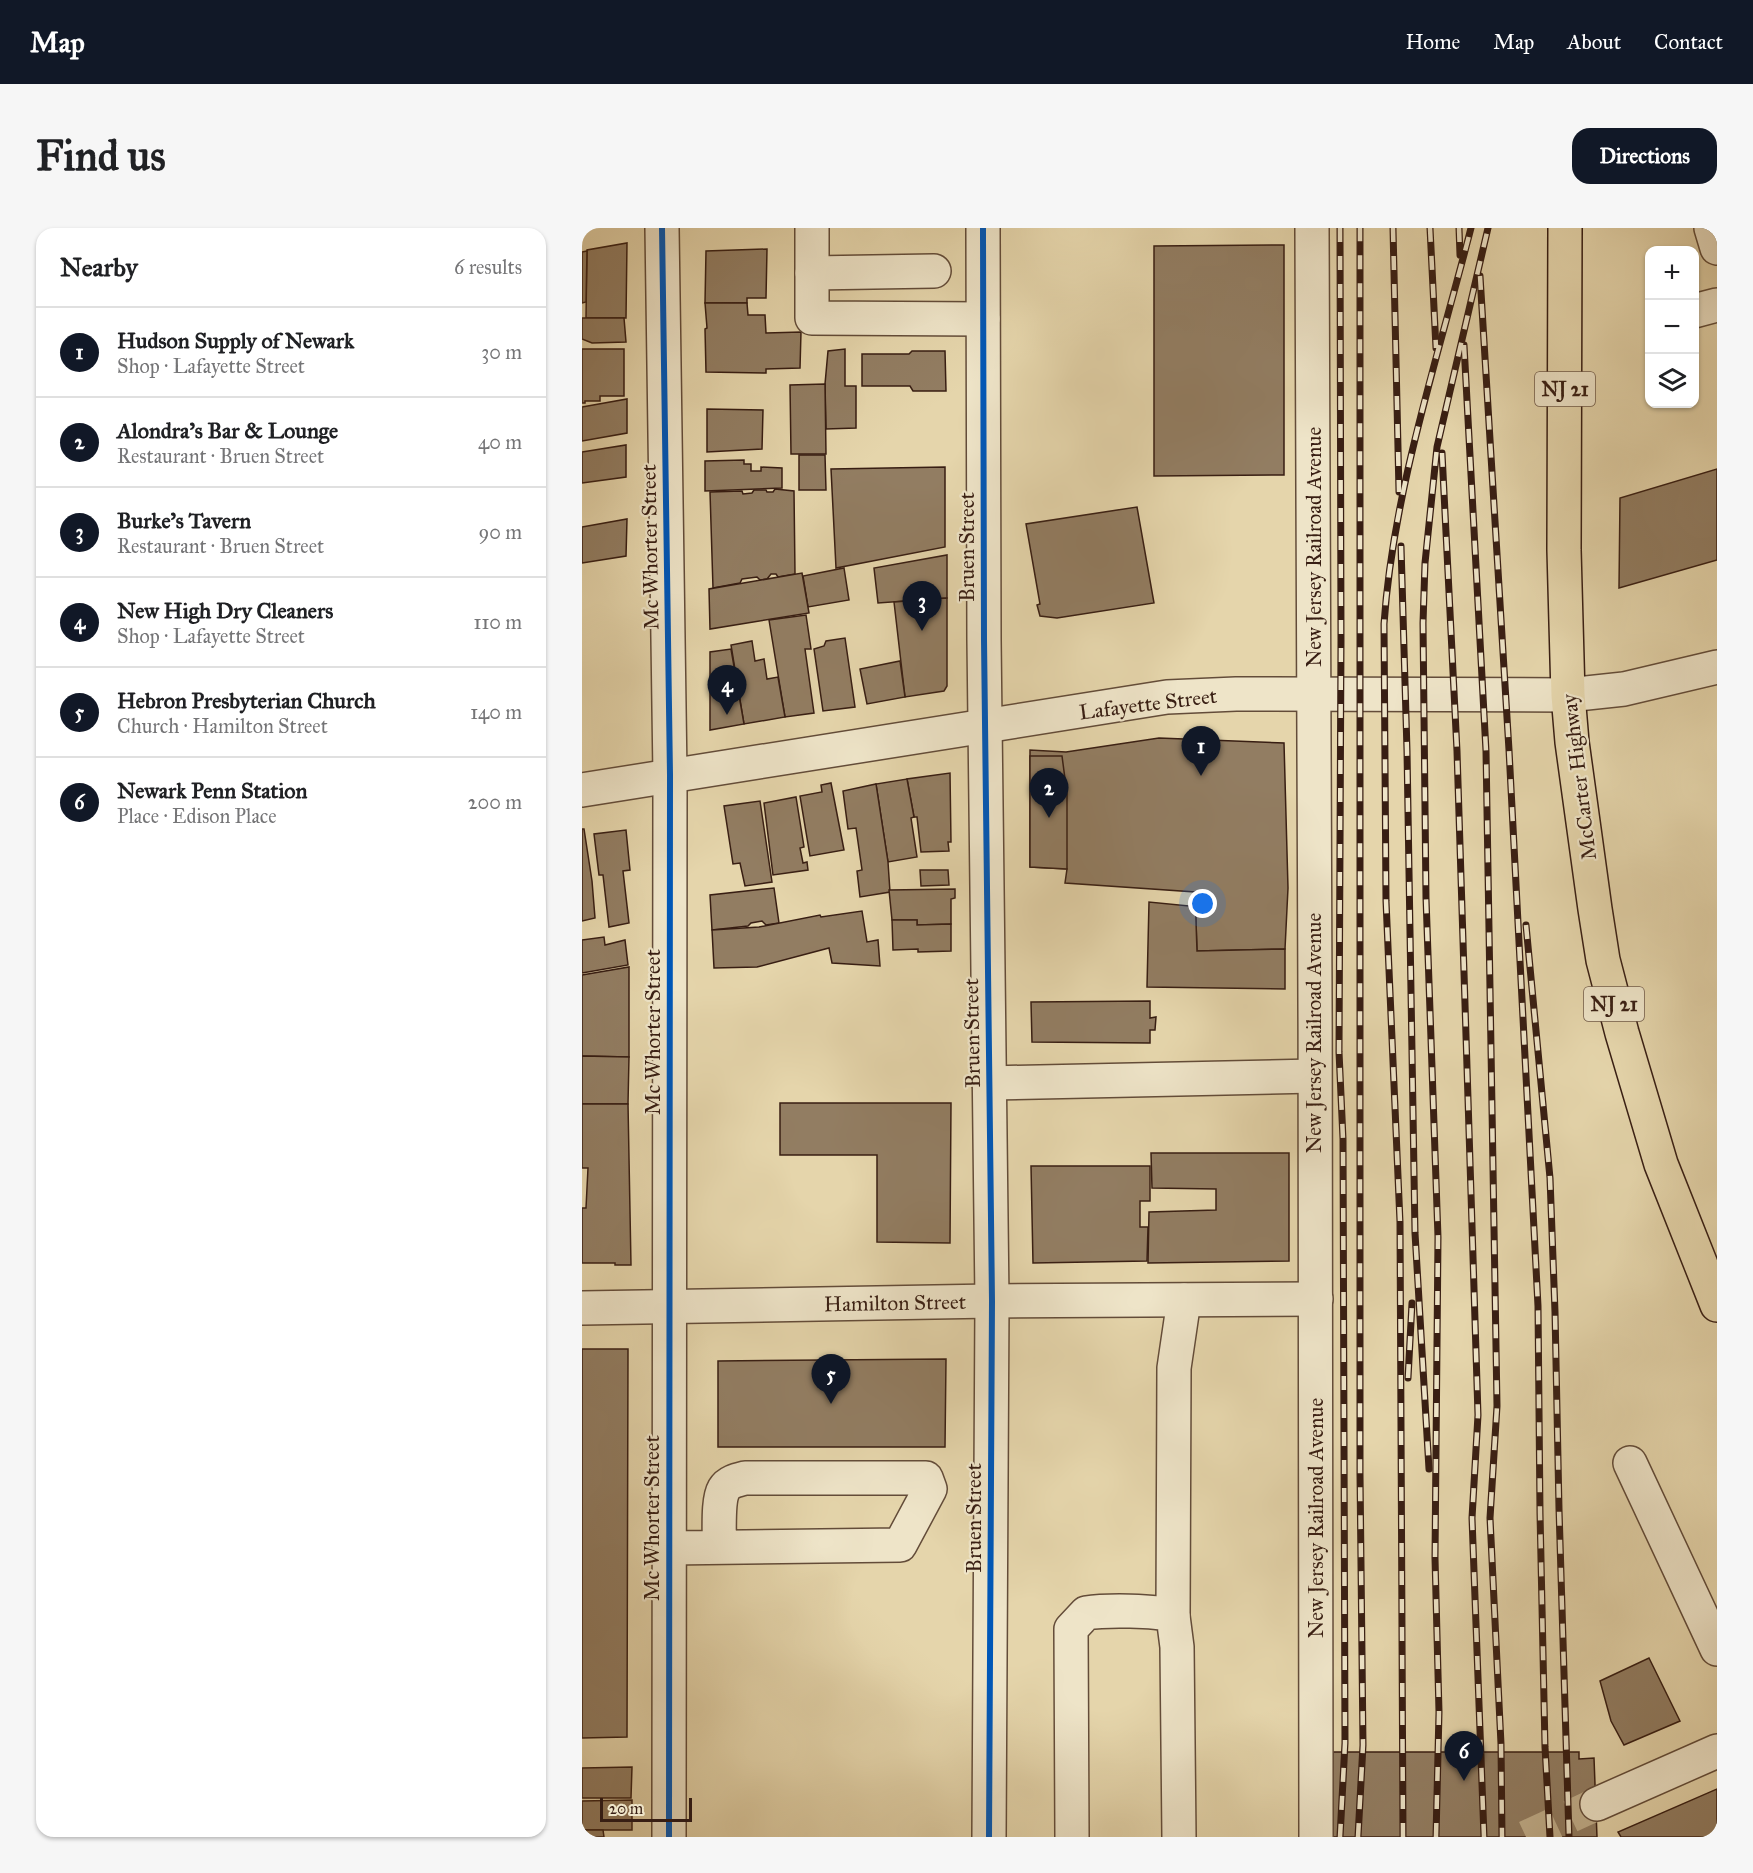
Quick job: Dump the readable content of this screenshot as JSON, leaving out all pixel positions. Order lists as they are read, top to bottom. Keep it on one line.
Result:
{"streets":{"main road":["NJ 21","McCarter Highway"],"street":["Mc Whorter Street","Bruen Street","New Jersey Railroad Avenue","Lafayette Street","Hamilton Street"]},"crossings":[["Mc Whorter Street","Lafayette Street"],["Mc Whorter Street","Hamilton Street"],["Bruen Street","Lafayette Street"],["Bruen Street","Hamilton Street"],["New Jersey Railroad Avenue","Lafayette Street"],["New Jersey Railroad Avenue","Hamilton Street"],["Lafayette Street","McCarter Highway"]],"scale_bar":"20 m","page":{"header":"Map","nav":["Home","Map","About","Contact"],"buttons":"Directions","title":"Find us","heading":["Nearby","6 results"],"map_buttons":["+","−"],"list":[{"mark":"1","name":"Hudson Supply of Newark","note":"Shop · Lafayette Street","value":"30 m"},{"mark":"2","name":"Alondra's Bar & Lounge","note":"Restaurant · Bruen Street","value":"40 m"},{"mark":"3","name":"Burke's Tavern","note":"Restaurant · Bruen Street","value":"90 m"},{"mark":"4","name":"New High Dry Cleaners","note":"Shop · Lafayette Street","value":"110 m"},{"mark":"5","name":"Hebron Presbyterian Church","note":"Church · Hamilton Street","value":"140 m"},{"mark":"6","name":"Newark Penn Station","note":"Place · Edison Place","value":"200 m"}],"pins":["3","4","1","2","5","6"],"scale":"20 m"}}
